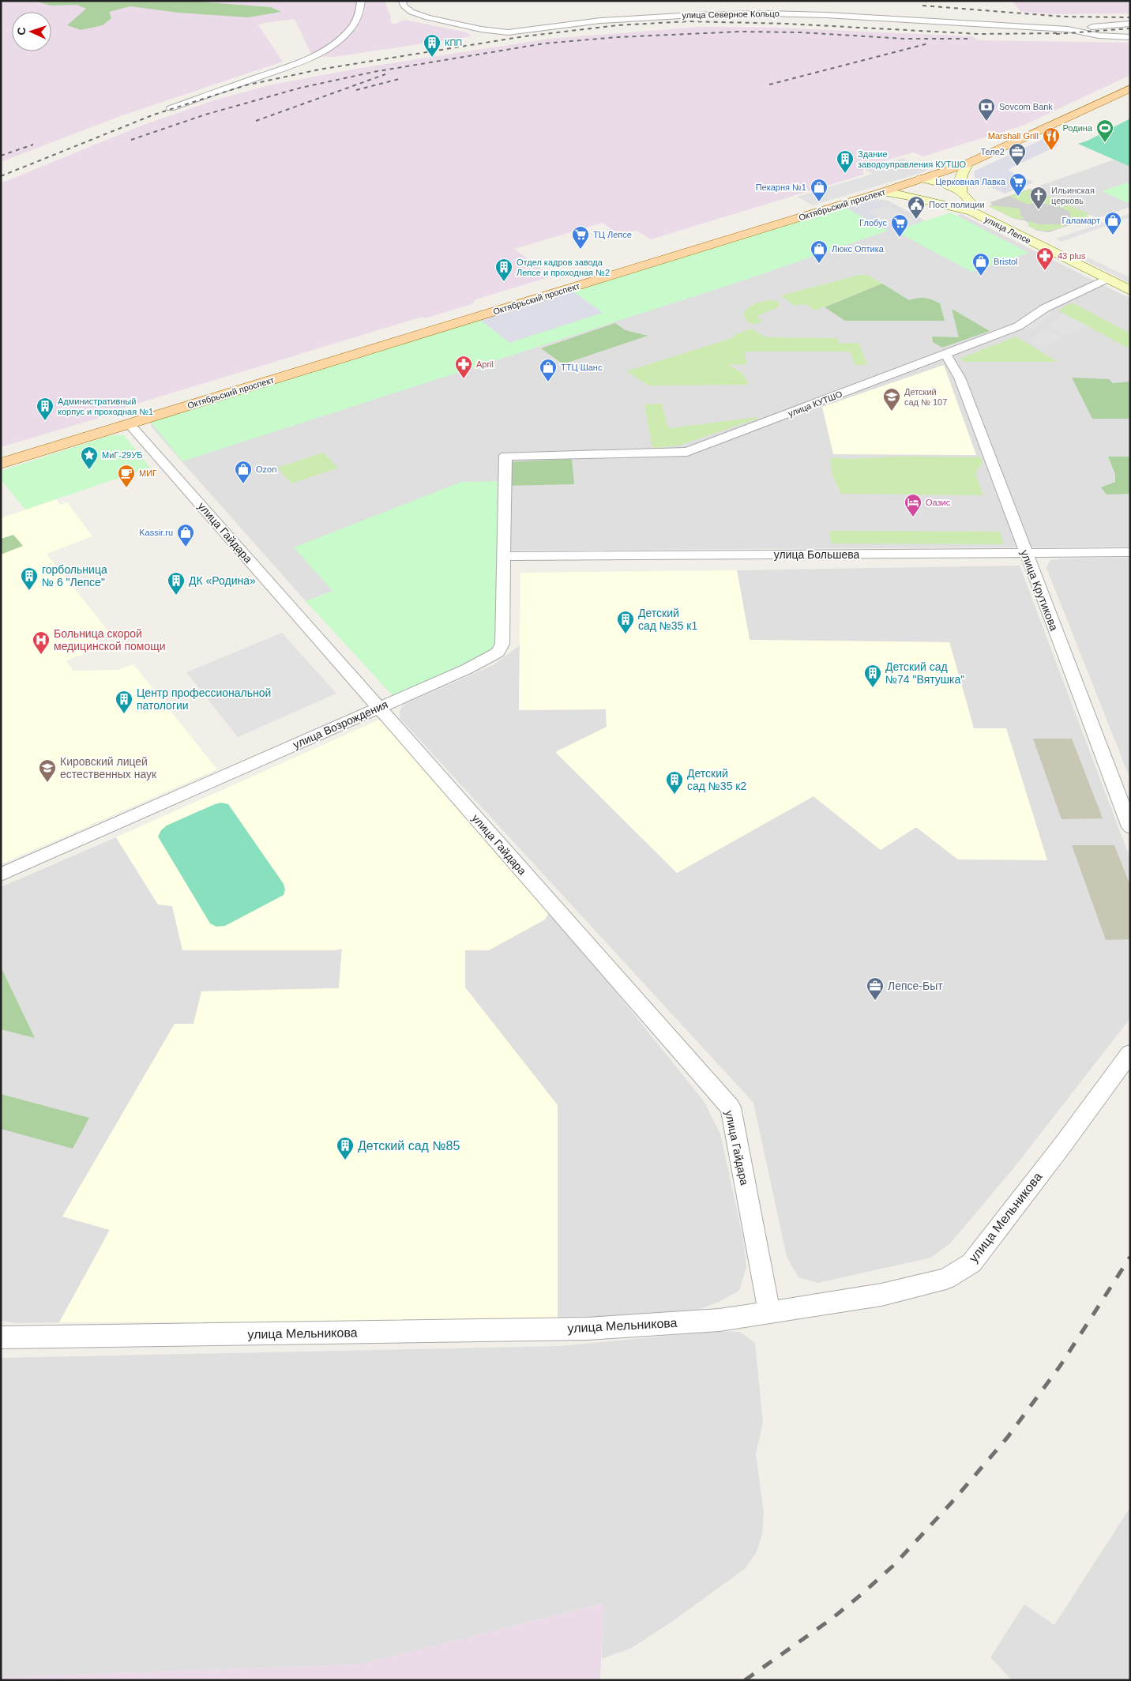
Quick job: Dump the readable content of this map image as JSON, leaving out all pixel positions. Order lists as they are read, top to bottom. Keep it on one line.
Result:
{"streets":{"main road":["Октябрьский проспект","улица Лепсе"],"street":["улица Северное Кольцо","улица КУТШО","улица Гайдара","улица Большева","улица Крутикова","улица Возрождения","улица Мельникова"]},"crossings":[["Октябрьский проспект","улица Лепсе"],["Октябрьский проспект","улица Гайдара"],["улица Лепсе","улица КУТШО"],["улица КУТШО","улица Крутикова"],["улица КУТШО","улица Возрождения"],["улица Гайдара","улица Возрождения"],["улица Гайдара","улица Мельникова"],["улица Большева","улица Крутикова"],["улица Большева","улица Возрождения"]],"places":{"building":["КПП","Здание заводоуправления КУТШО","Отдел кадров завода Лепсе и проходная №2","Административный корпус и проходная №1","горбольница № 6 \"Лепсе\"","ДК «Родина»","Детский сад №35 к1","Детский сад №74 \"Вятушка\"","Центр профессиональной патологии","Детский сад №35 к2","Детский сад №85"],"bank":["Sovcom Bank"],"sports":["Родина"],"restaurant":["Marshall Grill"],"office":["Теле2","Лепсе-Быт"],"supermarket":["Церковная Лавка","Глобус","ТЦ Лепсе"],"shop":["Пекарня №1","Галамарт","Люкс Оптика","Bristol","ТТЦ Шанс","Ozon","Kassir.ru"],"church":["Ильинская церковь"],"public building":["Пост полиции"],"pharmacy":["43 plus","April"],"school or university":["Детский сад № 107","Кировский лицей естественных наук"],"place":["МиГ-29УБ"],"cafe":["МИГ"],"hotel":["Оазис"],"hospital":["Больница скорой медицинской помощи"]},"north":"left"}
